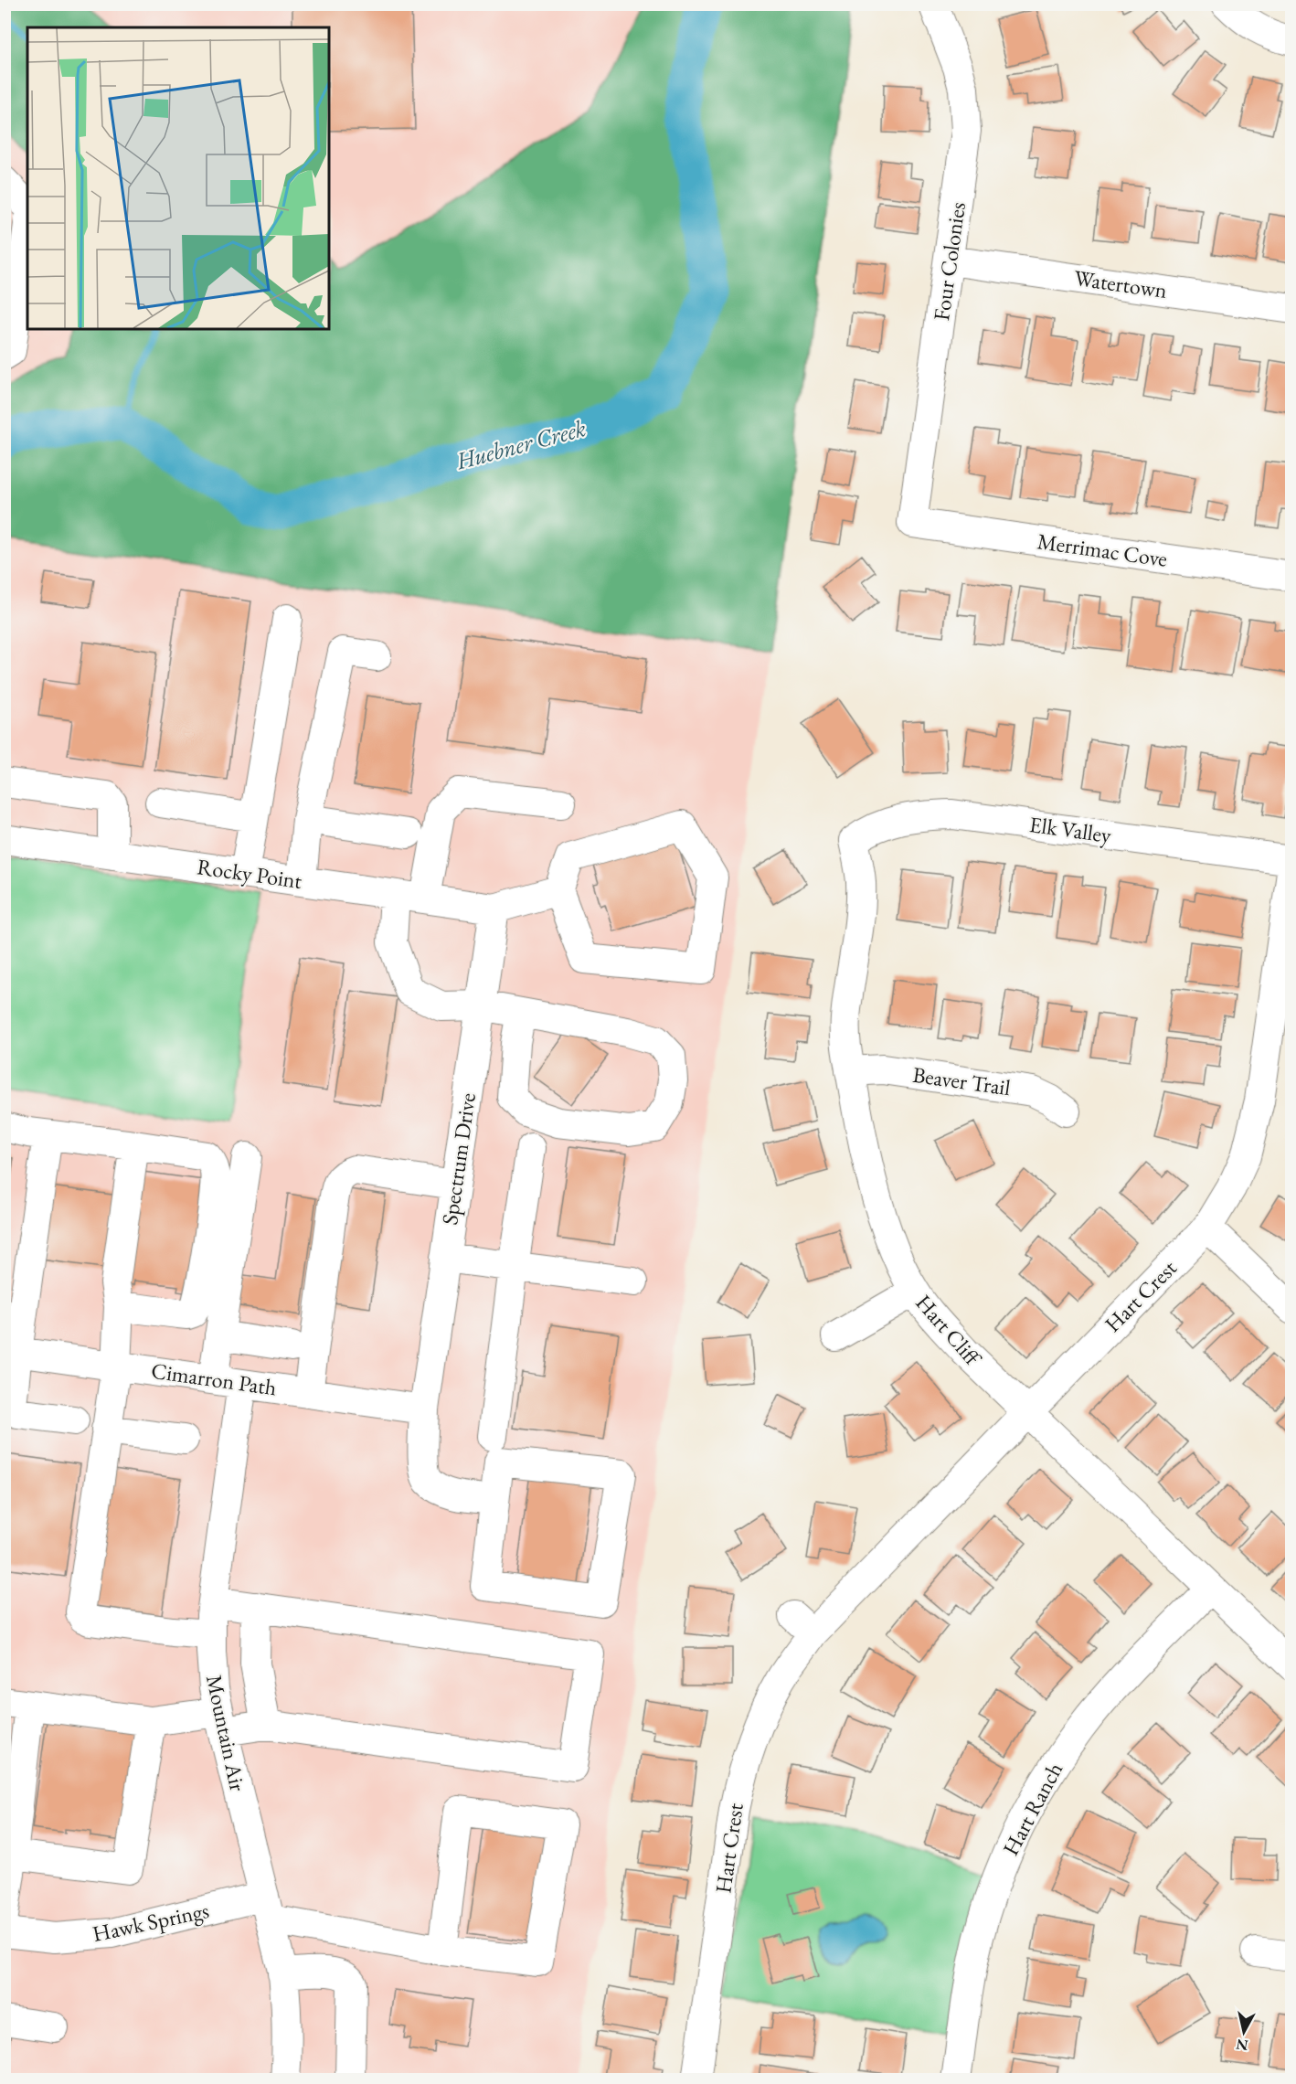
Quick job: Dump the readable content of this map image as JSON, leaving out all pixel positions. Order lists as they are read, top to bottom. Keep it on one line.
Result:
{"streets":{"street":["Four Colonies","Watertown","Merrimac Cove","Elk Valley","Rocky Point","Beaver Trail","Spectrum Drive","Hart Crest","Hart Cliff","Cimarron Path","Mountain Air","Hart Ranch","Hawk Springs"]},"crossings":[["Four Colonies","Watertown"],["Four Colonies","Merrimac Cove"],["Elk Valley","Hart Cliff"],["Rocky Point","Spectrum Drive"],["Beaver Trail","Hart Cliff"],["Spectrum Drive","Cimarron Path"],["Hart Crest","Hart Cliff"],["Hart Cliff","Hart Ranch"],["Cimarron Path","Mountain Air"],["Mountain Air","Hawk Springs"]],"water":["Huebner Creek"],"north":"bottom"}
